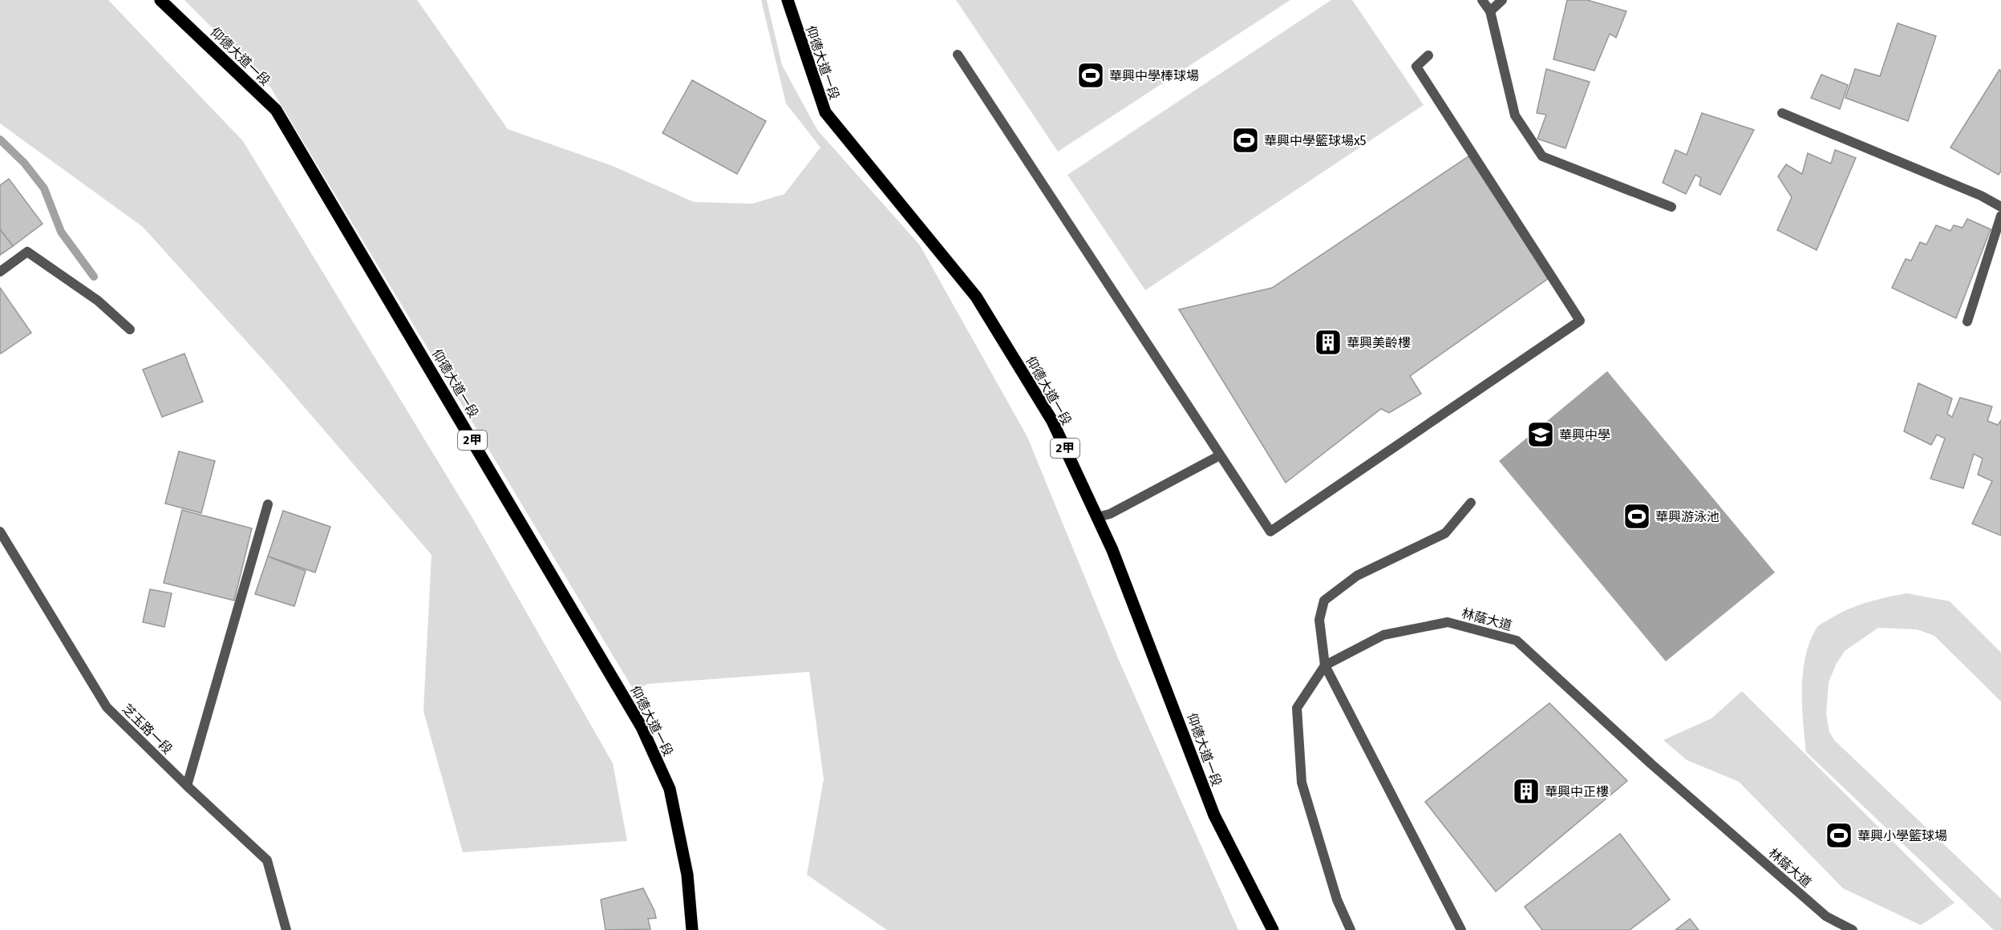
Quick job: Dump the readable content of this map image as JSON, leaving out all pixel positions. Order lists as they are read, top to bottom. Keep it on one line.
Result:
{"streets":{"main road":["仰德大道一段","2甲"],"street":["林蔭大道","芝玉路一段"]},"places":{"sports":["華興中學棒球場","華興中學籃球場x5","華興游泳池","華興小學籃球場"],"building":["華興美齡樓","華興中正樓"],"school or university":["華興中學"]}}
